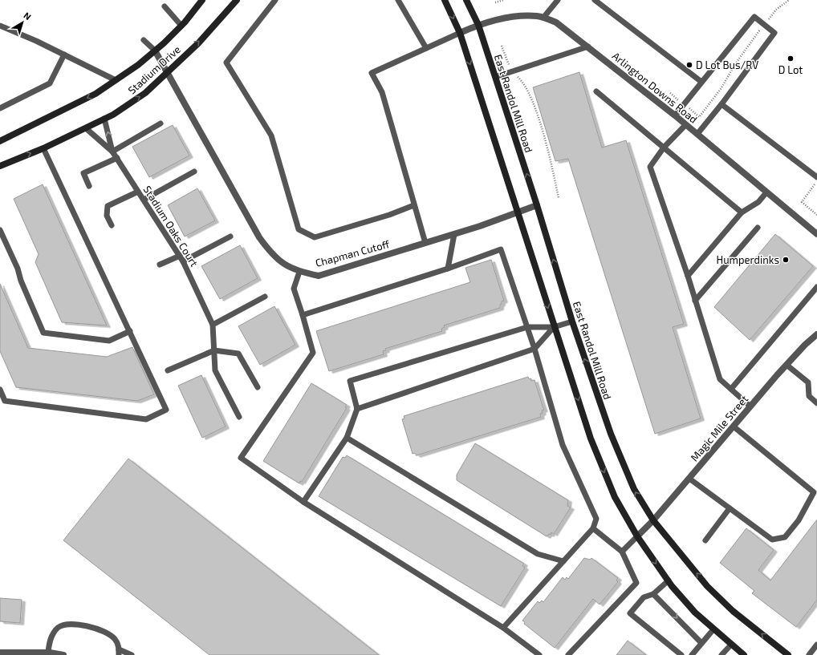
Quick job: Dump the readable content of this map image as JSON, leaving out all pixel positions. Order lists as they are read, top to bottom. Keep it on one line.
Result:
{"streets":{"main road":["Stadium Drive","East Randol Mill Road"],"street":["Arlington Downs Road","Chapman Cutoff","Magic Mile Street"],"lane":["Stadium Oaks Court"]},"crossings":[["Stadium Drive","Stadium Oaks Court"],["Stadium Drive","Chapman Cutoff"],["Arlington Downs Road","East Randol Mill Road"],["East Randol Mill Road","Chapman Cutoff"],["East Randol Mill Road","Magic Mile Street"]],"places":["D Lot","D Lot Bus/RV","Humperdinks"],"north":"top right"}
